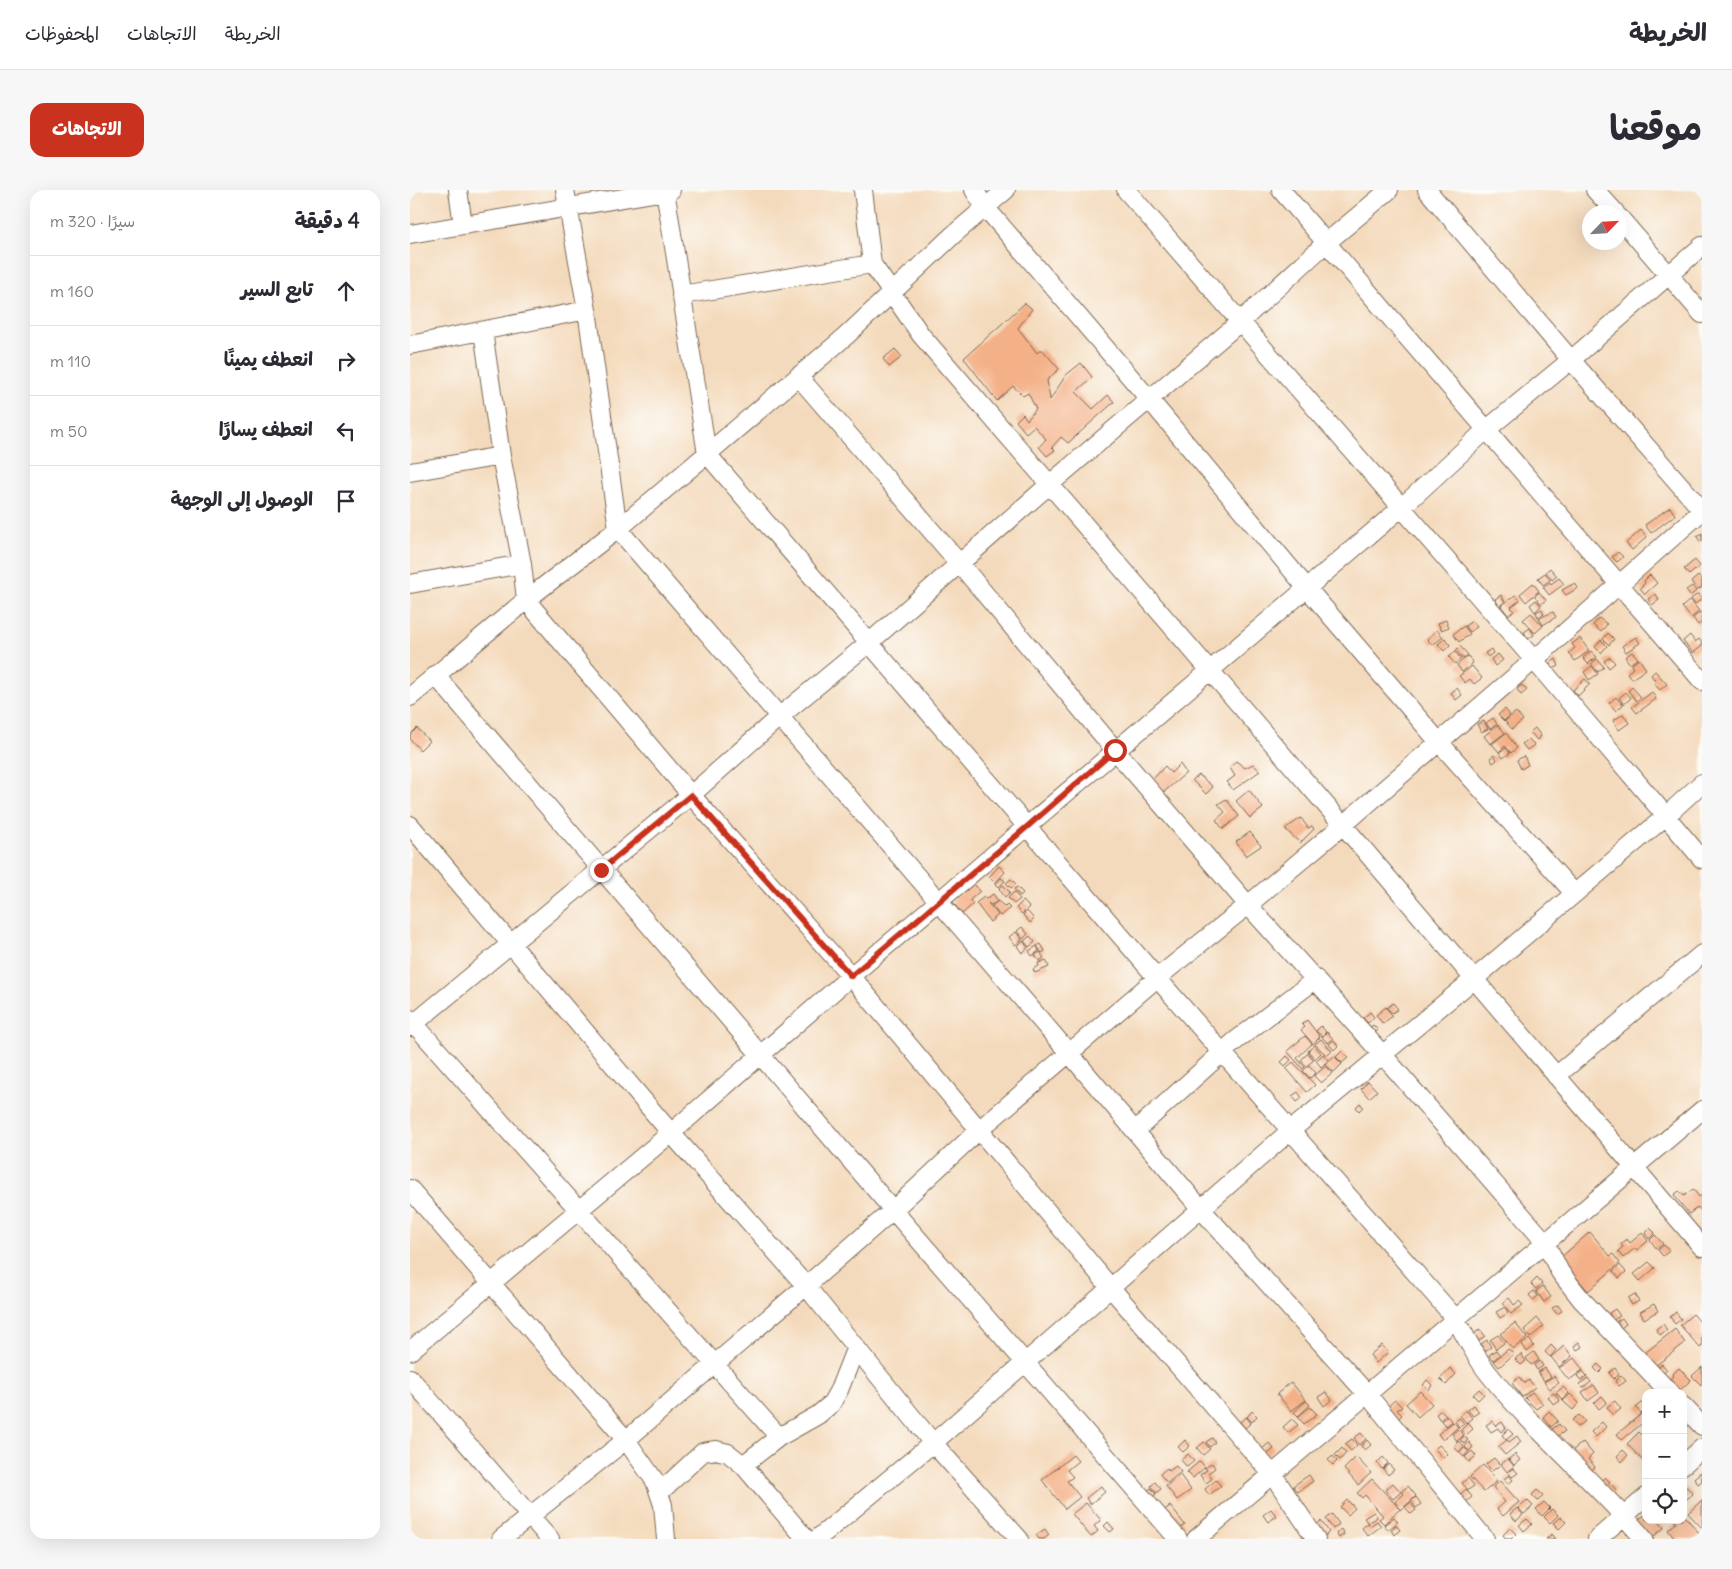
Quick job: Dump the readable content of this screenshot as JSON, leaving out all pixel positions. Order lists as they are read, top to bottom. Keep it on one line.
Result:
{"north":"top right","page":{"header":"الخريطة","nav":["الخريطة","الاتجاهات","المحفوظات"],"title":"موقعنا","buttons":"الاتجاهات","heading":["4 دقيقة","سيرًا · 320 m"],"list":[["تابع السير","160 m"],["انعطف يمينًا","110 m"],["انعطف يسارًا","50 m"],"الوصول إلى الوجهة"],"map_buttons":["+","−"]}}
